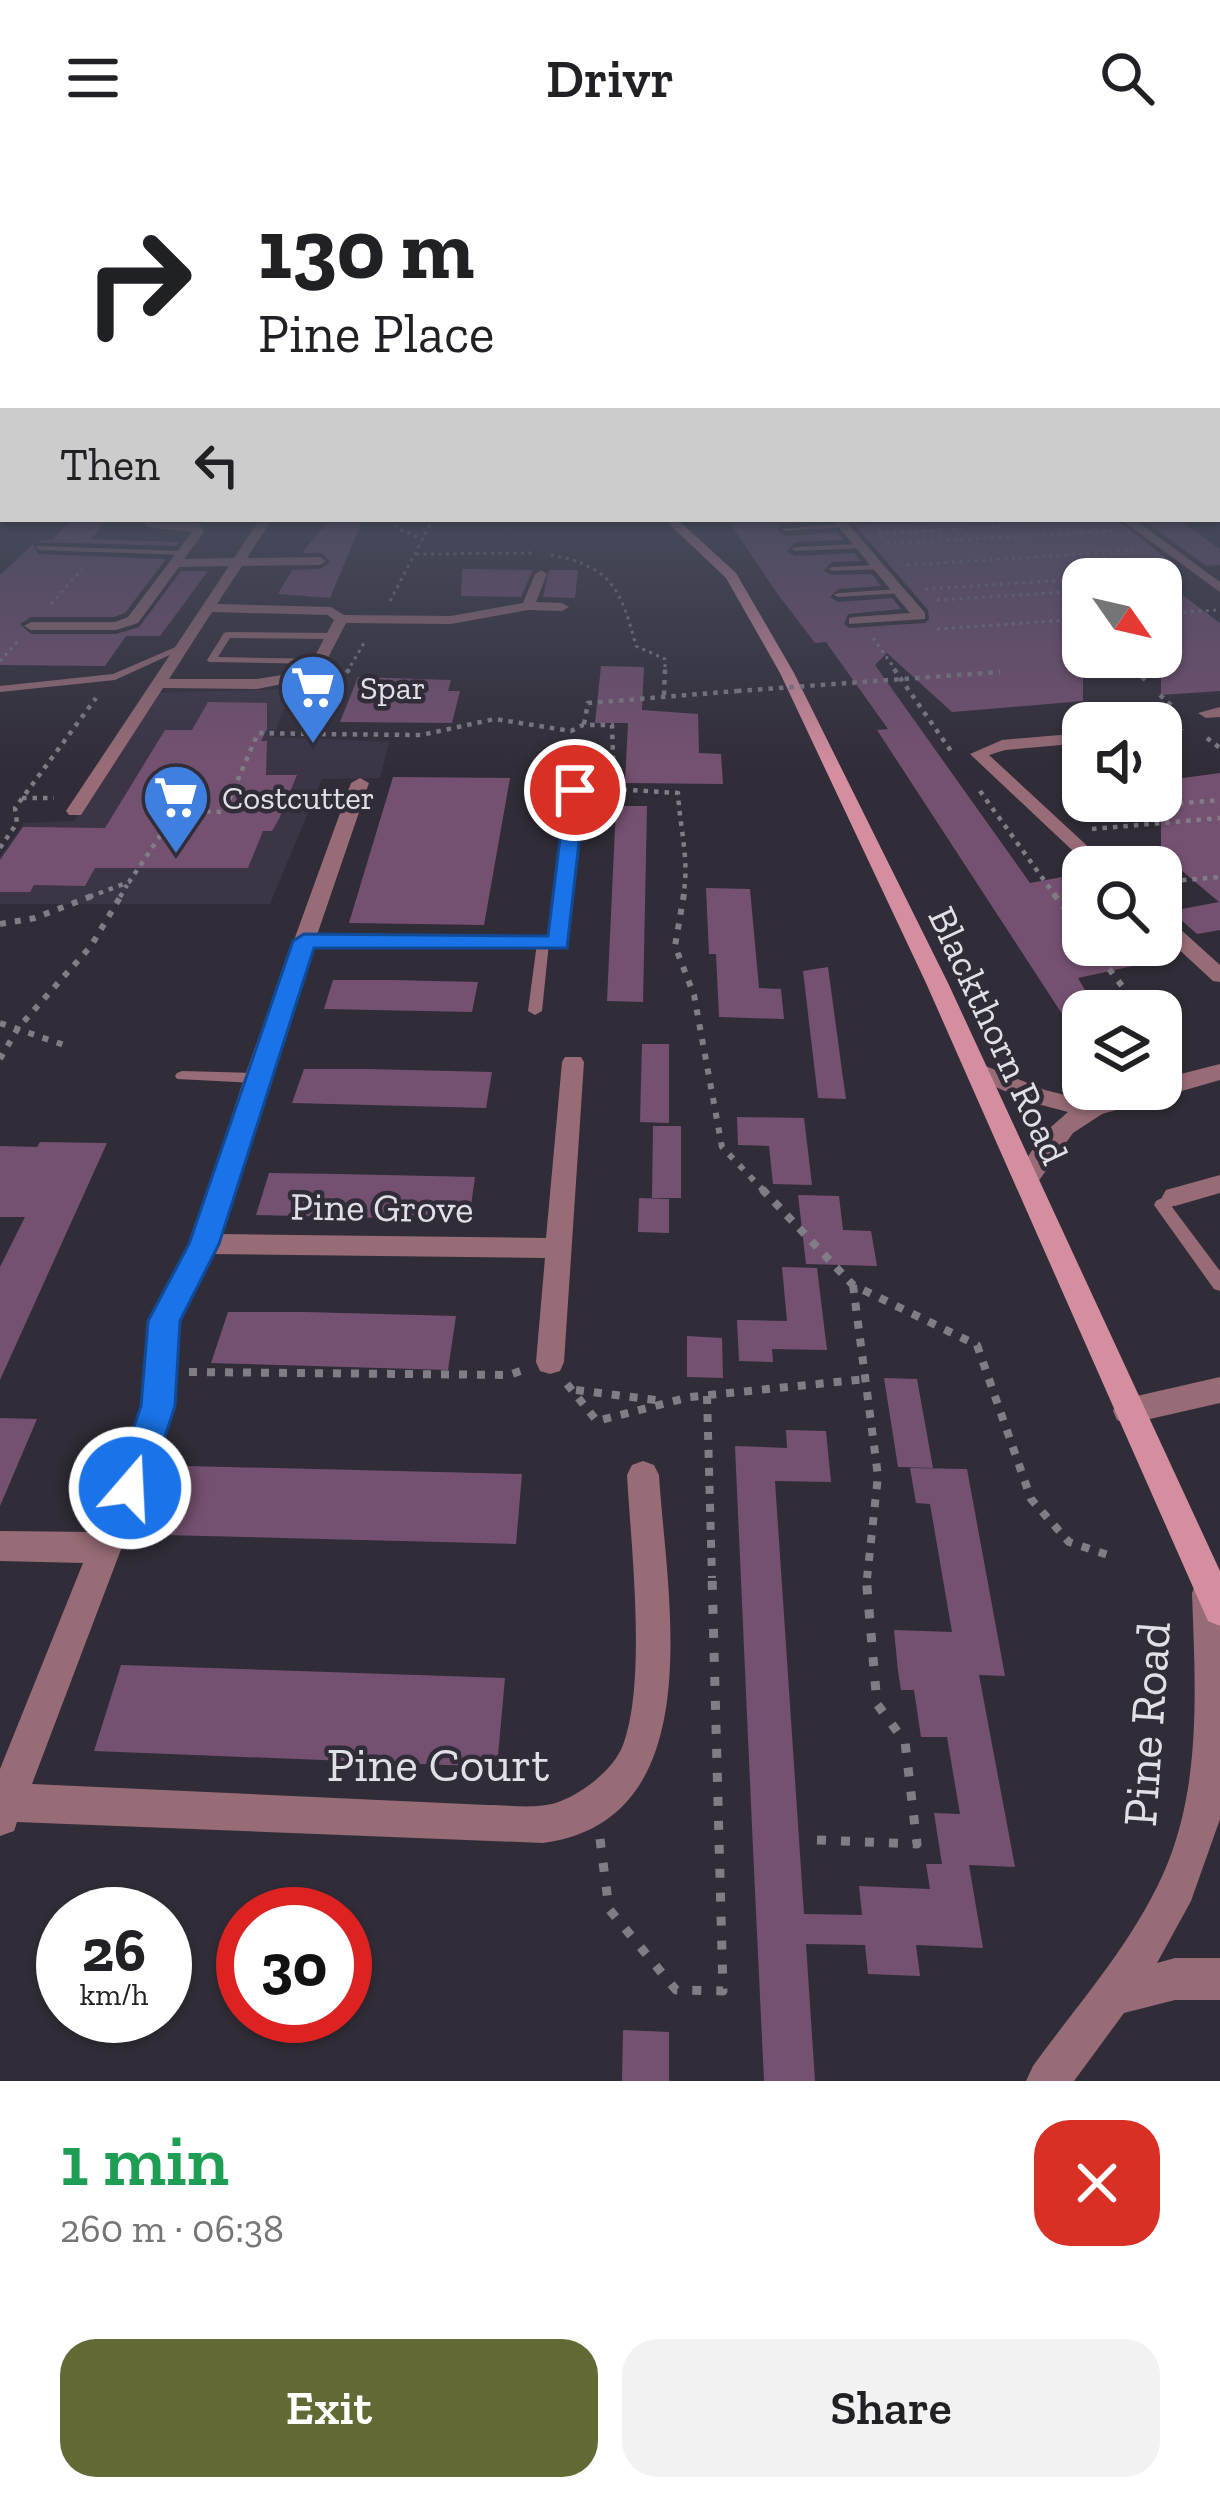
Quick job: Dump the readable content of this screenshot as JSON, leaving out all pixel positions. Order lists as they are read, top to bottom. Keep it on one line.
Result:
{"streets":{"street":["Blackthorn Road","Pine Grove","Pine Road","Pine Court"]},"crossings":[["Blackthorn Road","Pine Road"]],"places":{"supermarket":["Spar","Costcutter"]},"north":"bottom right","page":{"header":"Drivr","turn":["130 m","Pine Place"],"then":"Then","speed":"26 km/h","limit":"30","heading":["1 min","260 m · 06:38"],"buttons":["Exit","Share"]}}
